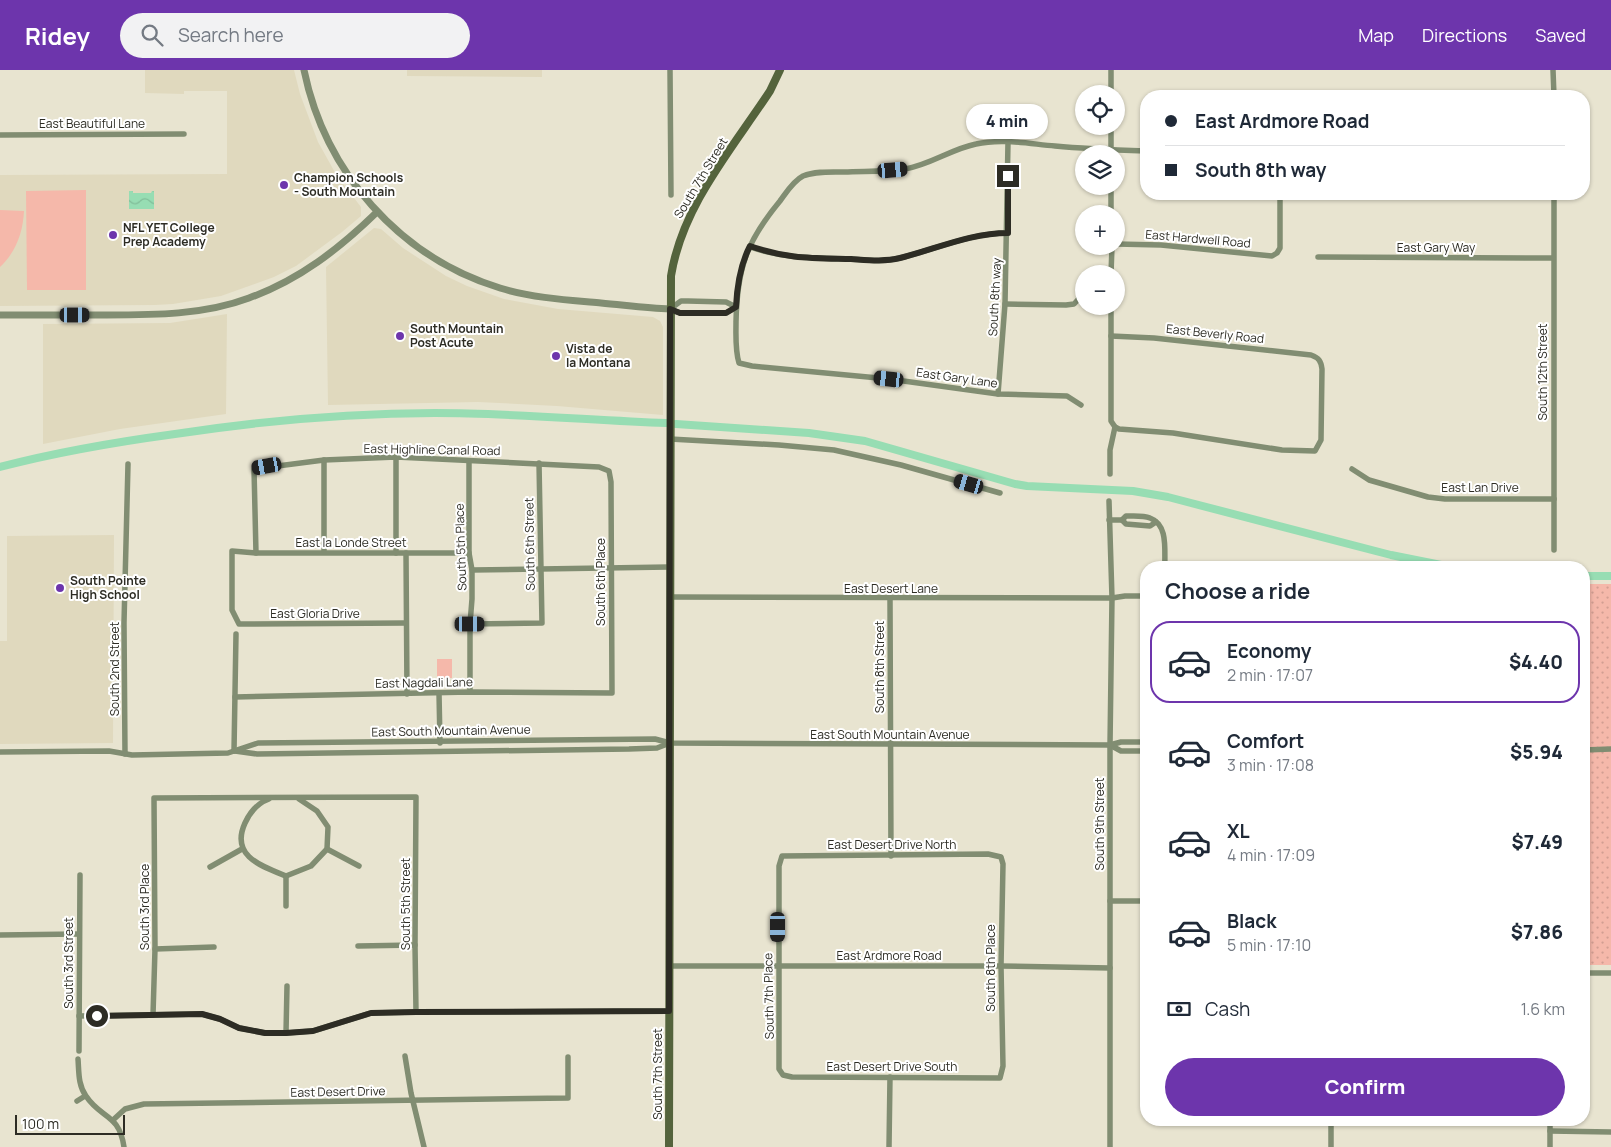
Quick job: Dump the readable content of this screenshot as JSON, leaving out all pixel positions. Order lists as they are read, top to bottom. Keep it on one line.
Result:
{"streets":{"main road":["South 7th Street"],"street":["East Beautiful Lane","East Hardwell Road","East Gary Way","South 8th way","East Beverly Road","South 12th Street","East Gary Lane","East Highline Canal Road","East Lan Drive","East la Londe Street","South 6th Street","South 5th Place","South 6th Place","East Desert Lane","East Gloria Drive","South 8th Street","South 2nd Street","East Nagdali Lane","East South Mountain Avenue","South 9th Street","East Desert Drive North","South 5th Street","South 3rd Place","East Ardmore Road","South 3rd Street","South 8th Place","South 7th Place","East Desert Drive South","East Desert Drive"]},"crossings":[["South 7th Street","East Desert Lane"],["South 7th Street","East South Mountain Avenue"],["South 7th Street","East Ardmore Road"],["East Gary Way","South 12th Street"],["South 8th way","East Gary Lane"],["South 12th Street","East Lan Drive"],["East Highline Canal Road","East la Londe Street"],["East Highline Canal Road","South 6th Street"],["East Highline Canal Road","South 5th Place"],["East Highline Canal Road","South 6th Place"],["East la Londe Street","South 5th Place"],["East la Londe Street","East Gloria Drive"],["South 6th Street","South 5th Place"],["South 5th Place","East Nagdali Lane"],["South 6th Place","East Nagdali Lane"],["East Desert Lane","South 8th Street"],["East Desert Lane","South 9th Street"],["South 8th Street","East South Mountain Avenue"],["South 8th Street","East Desert Drive North"],["South 2nd Street","East South Mountain Avenue"],["East South Mountain Avenue","South 9th Street"],["South 9th Street","East Ardmore Road"],["East Desert Drive North","South 8th Place"],["East Desert Drive North","South 7th Place"],["South 5th Street","South 3rd Place"],["East Ardmore Road","South 8th Place"],["East Ardmore Road","South 7th Place"],["South 8th Place","East Desert Drive South"],["South 7th Place","East Desert Drive South"]],"places":["Champion Schools - South Mountain","NFL YET College Prep Academy","South Mountain Post Acute","Vista de la Montana","South Pointe High School"],"scale_bar":"100 m","page":{"header":"Ridey","search":"Search here","nav":["Map","Directions","Saved"],"map_buttons":["+","−"],"banner":["East Ardmore Road","South 8th way"],"bubble":"4 min","heading":"Choose a ride","list":[{"name":"Economy","note":"2 min · 17:07","value":"$4.40"},{"name":"Comfort","note":"3 min · 17:08","value":"$5.94"},{"name":"XL","note":"4 min · 17:09","value":"$7.49"},{"name":"Black","note":"5 min · 17:10","value":"$7.86"}],"pay":["Cash","1.6 km"],"buttons":"Confirm","scale":"100 m"}}
